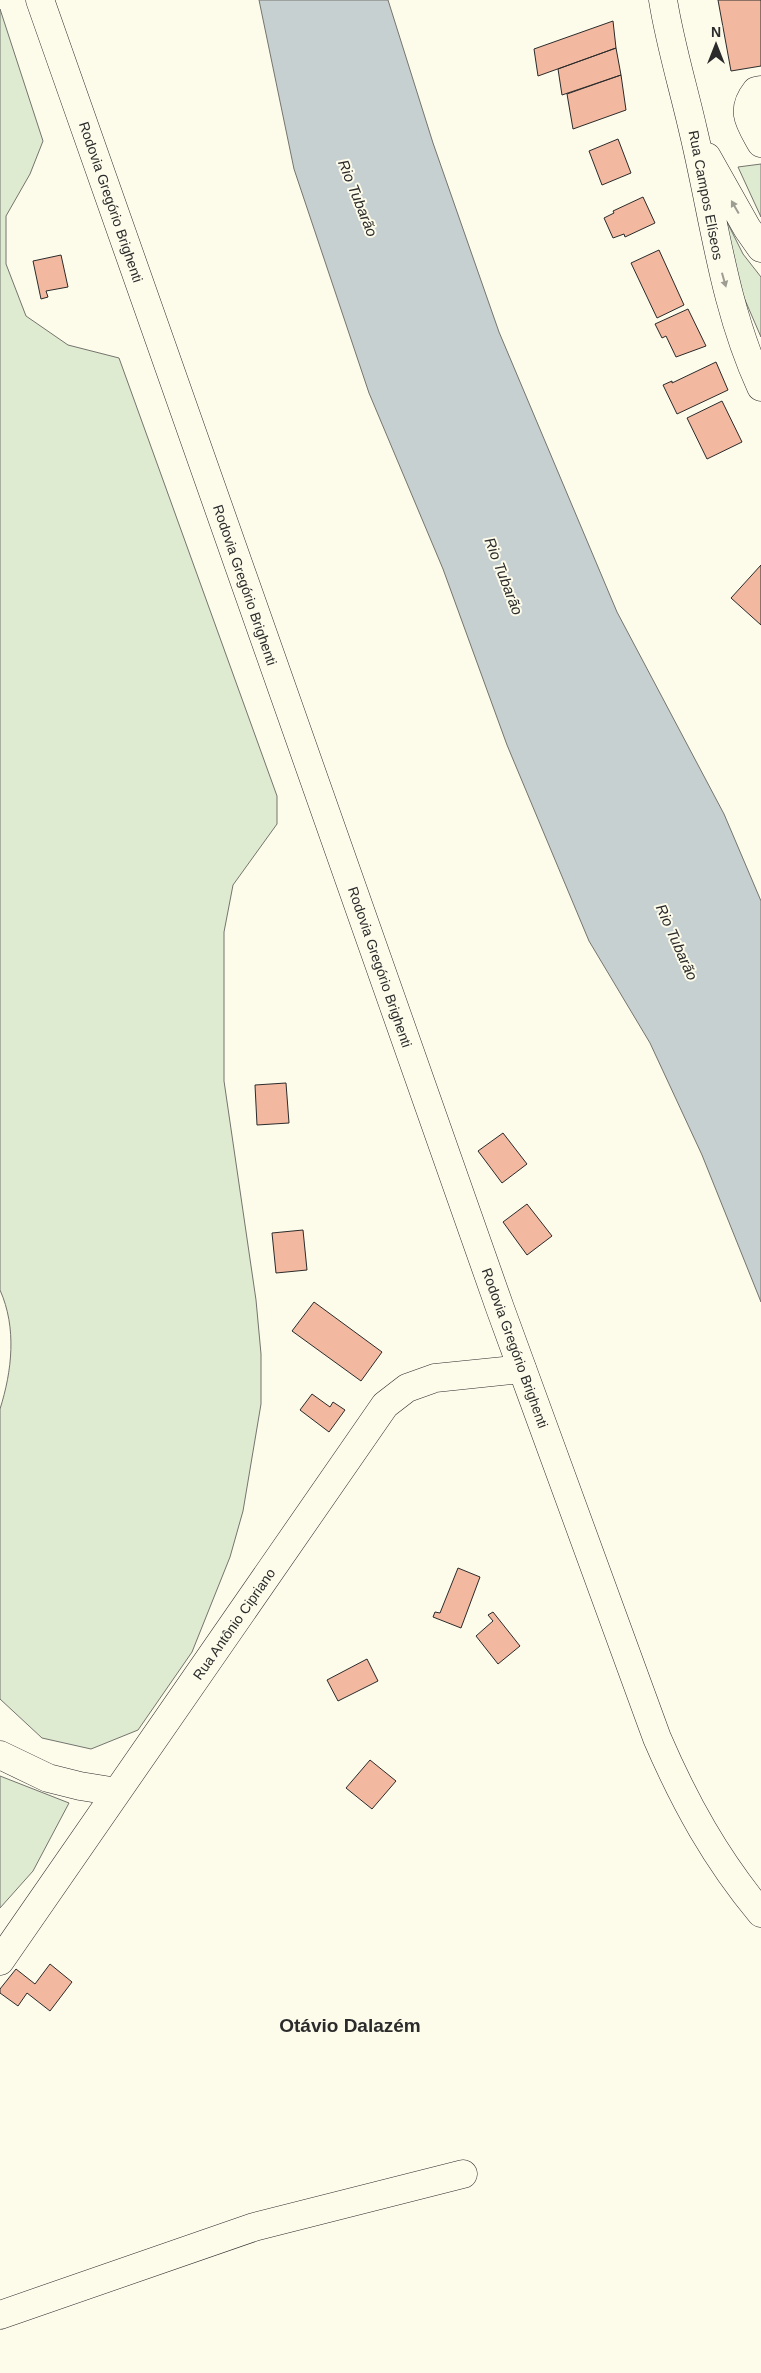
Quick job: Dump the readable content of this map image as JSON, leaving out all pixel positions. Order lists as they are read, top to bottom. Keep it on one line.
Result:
{"streets":{"main road":["Rua Campos Elíseos","Rodovia Gregório Brighenti","Rua Antônio Cipriano"]},"crossings":[["Rodovia Gregório Brighenti","Rua Antônio Cipriano"]],"districts":["Otávio Dalazém"],"water":["Rio Tubarão"],"north":"top"}
